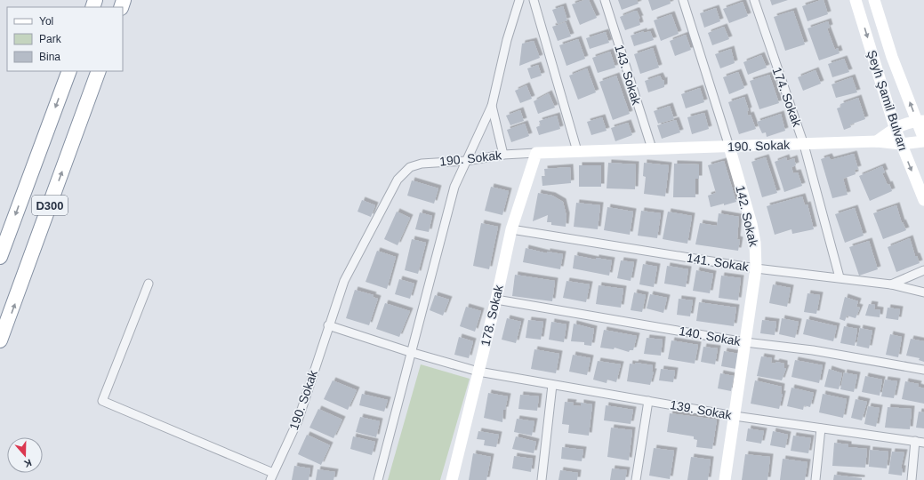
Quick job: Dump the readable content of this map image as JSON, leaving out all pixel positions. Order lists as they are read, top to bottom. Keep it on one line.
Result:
{"streets":{"highway":["D300"],"street":["143. Sokak","174. Sokak","Şeyh Şamil Bulvarı","190. Sokak","142. Sokak","141. Sokak","178. Sokak","140. Sokak","139. Sokak"]},"crossings":[["143. Sokak","190. Sokak"],["174. Sokak","190. Sokak"],["174. Sokak","141. Sokak"],["Şeyh Şamil Bulvarı","190. Sokak"],["190. Sokak","142. Sokak"],["190. Sokak","178. Sokak"],["190. Sokak","139. Sokak"],["142. Sokak","141. Sokak"],["142. Sokak","140. Sokak"],["142. Sokak","139. Sokak"],["141. Sokak","178. Sokak"],["178. Sokak","140. Sokak"],["178. Sokak","139. Sokak"]],"legend":["Yol","Park","Bina"],"north":"bottom"}
